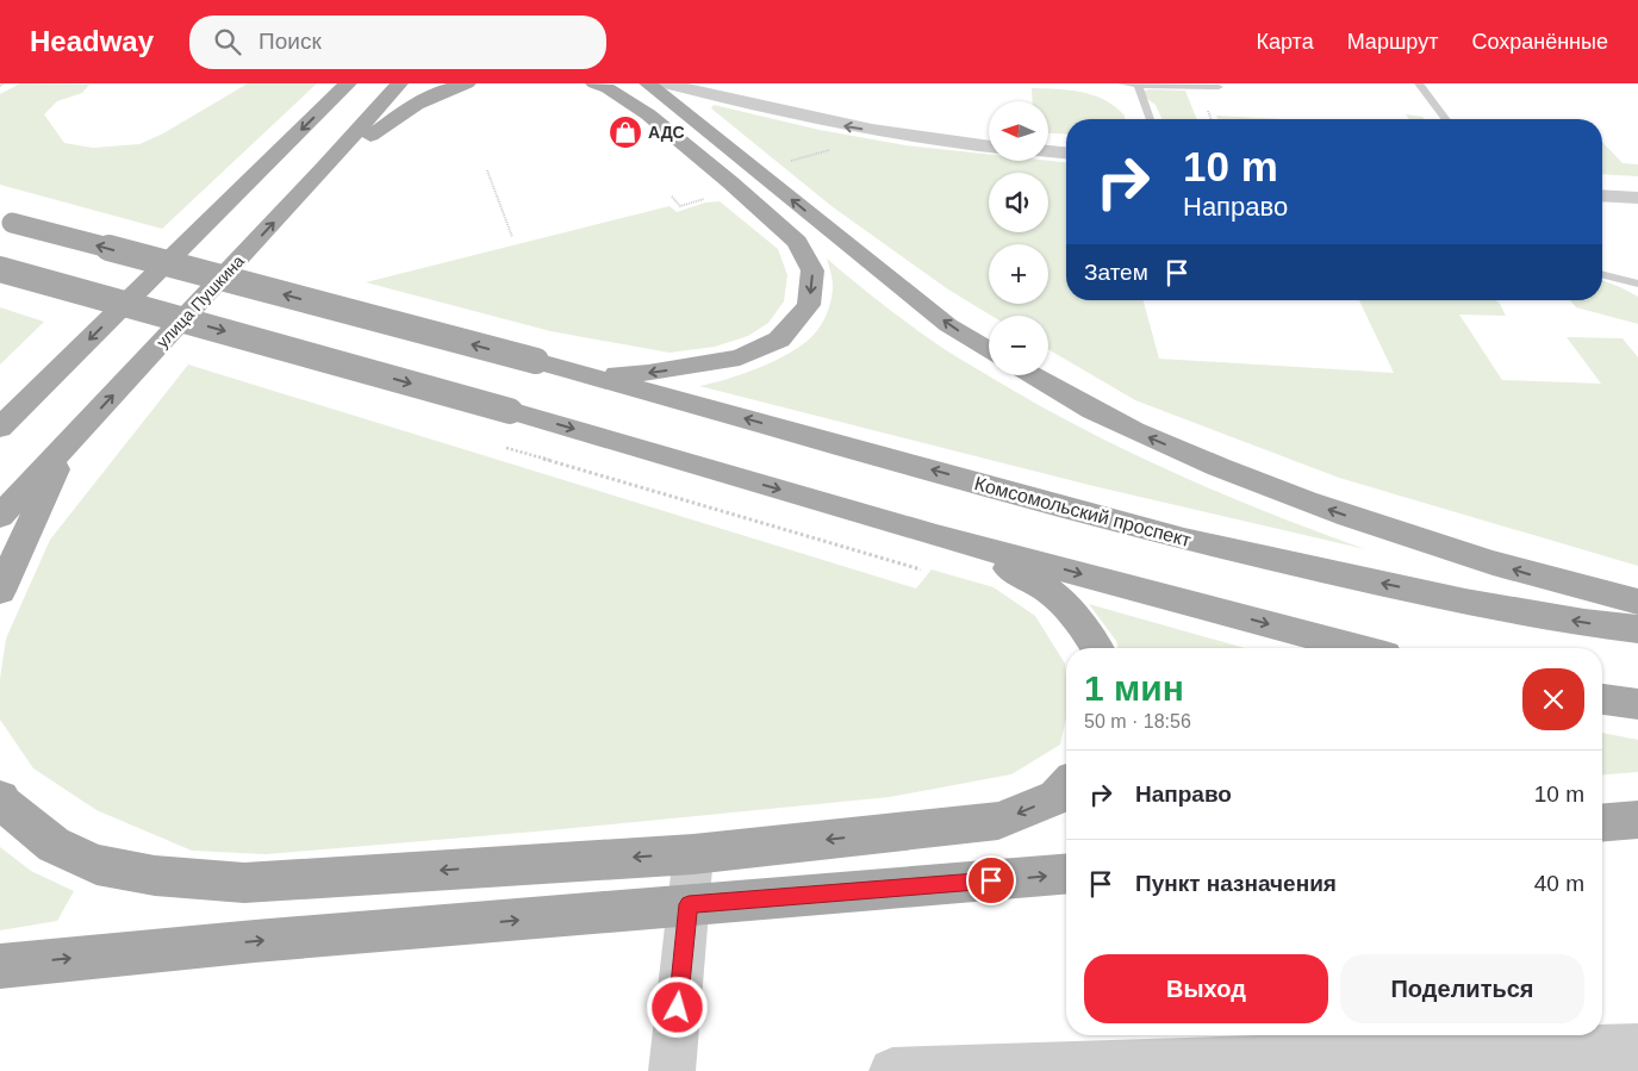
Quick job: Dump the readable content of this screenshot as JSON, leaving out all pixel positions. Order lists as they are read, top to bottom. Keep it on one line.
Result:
{"streets":{"main road":["улица Пушкина","Комсомольский проспект"]},"places":{"shop":["АДС"]},"north":"left","page":{"header":"Headway","search":"Поиск","nav":["Карта","Маршрут","Сохранённые"],"map_buttons":["+","−"],"turn":["10 m","Направо"],"then":"Затем","heading":["1 мин","50 m · 18:56"],"list":[{"name":"Направо","value":"10 m"},{"name":"Пункт назначения","value":"40 m"}],"buttons":["Выход","Поделиться"]}}
